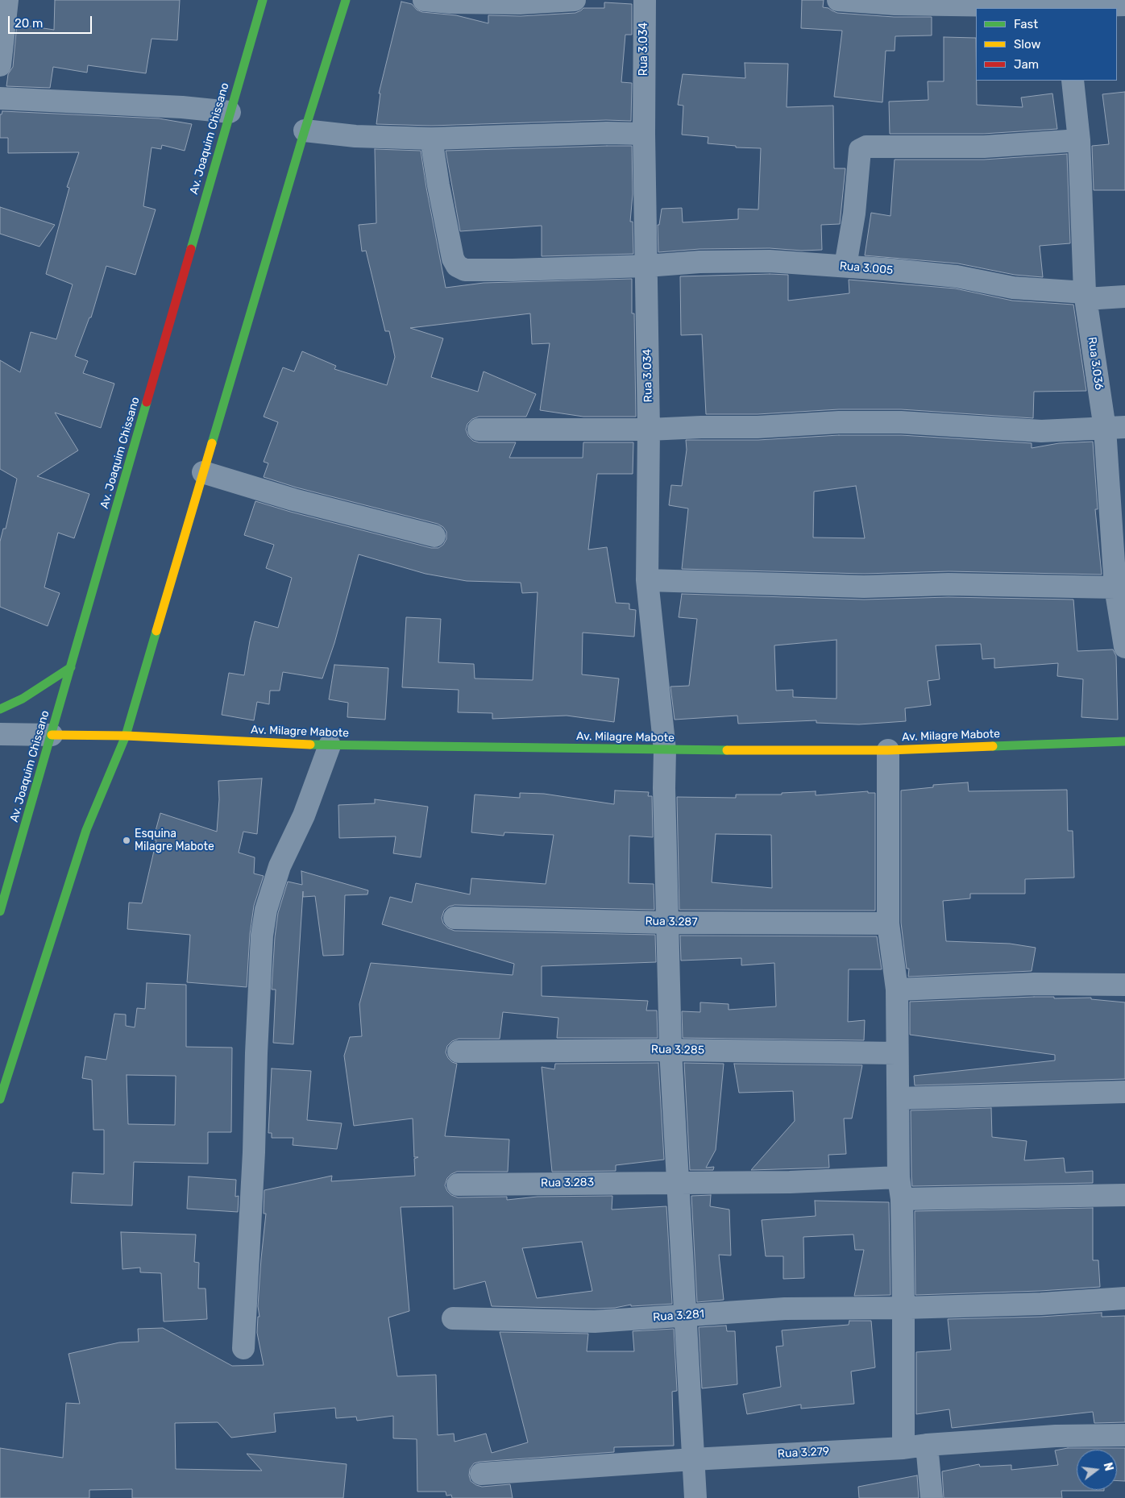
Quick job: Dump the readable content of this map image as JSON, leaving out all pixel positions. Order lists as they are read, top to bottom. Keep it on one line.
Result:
{"streets":{"main road":["Av. Joaquim Chissano","Av. Milagre Mabote"],"street":["Rua 3.034","Rua 3.005","Rua 3.036","Rua 3.287","Rua 3.285","Rua 3.283","Rua 3.281","Rua 3.279"]},"crossings":[["Rua 3.034","Rua 3.005"],["Rua 3.034","Av. Milagre Mabote"],["Rua 3.034","Rua 3.287"],["Rua 3.034","Rua 3.285"],["Rua 3.034","Rua 3.283"],["Rua 3.034","Rua 3.281"],["Rua 3.034","Rua 3.279"],["Av. Joaquim Chissano","Av. Milagre Mabote"],["Rua 3.005","Rua 3.036"]],"places":["Esquina Milagre Mabote"],"legend":["Fast","Slow","Jam"],"scale_bar":"20 m","north":"right"}
